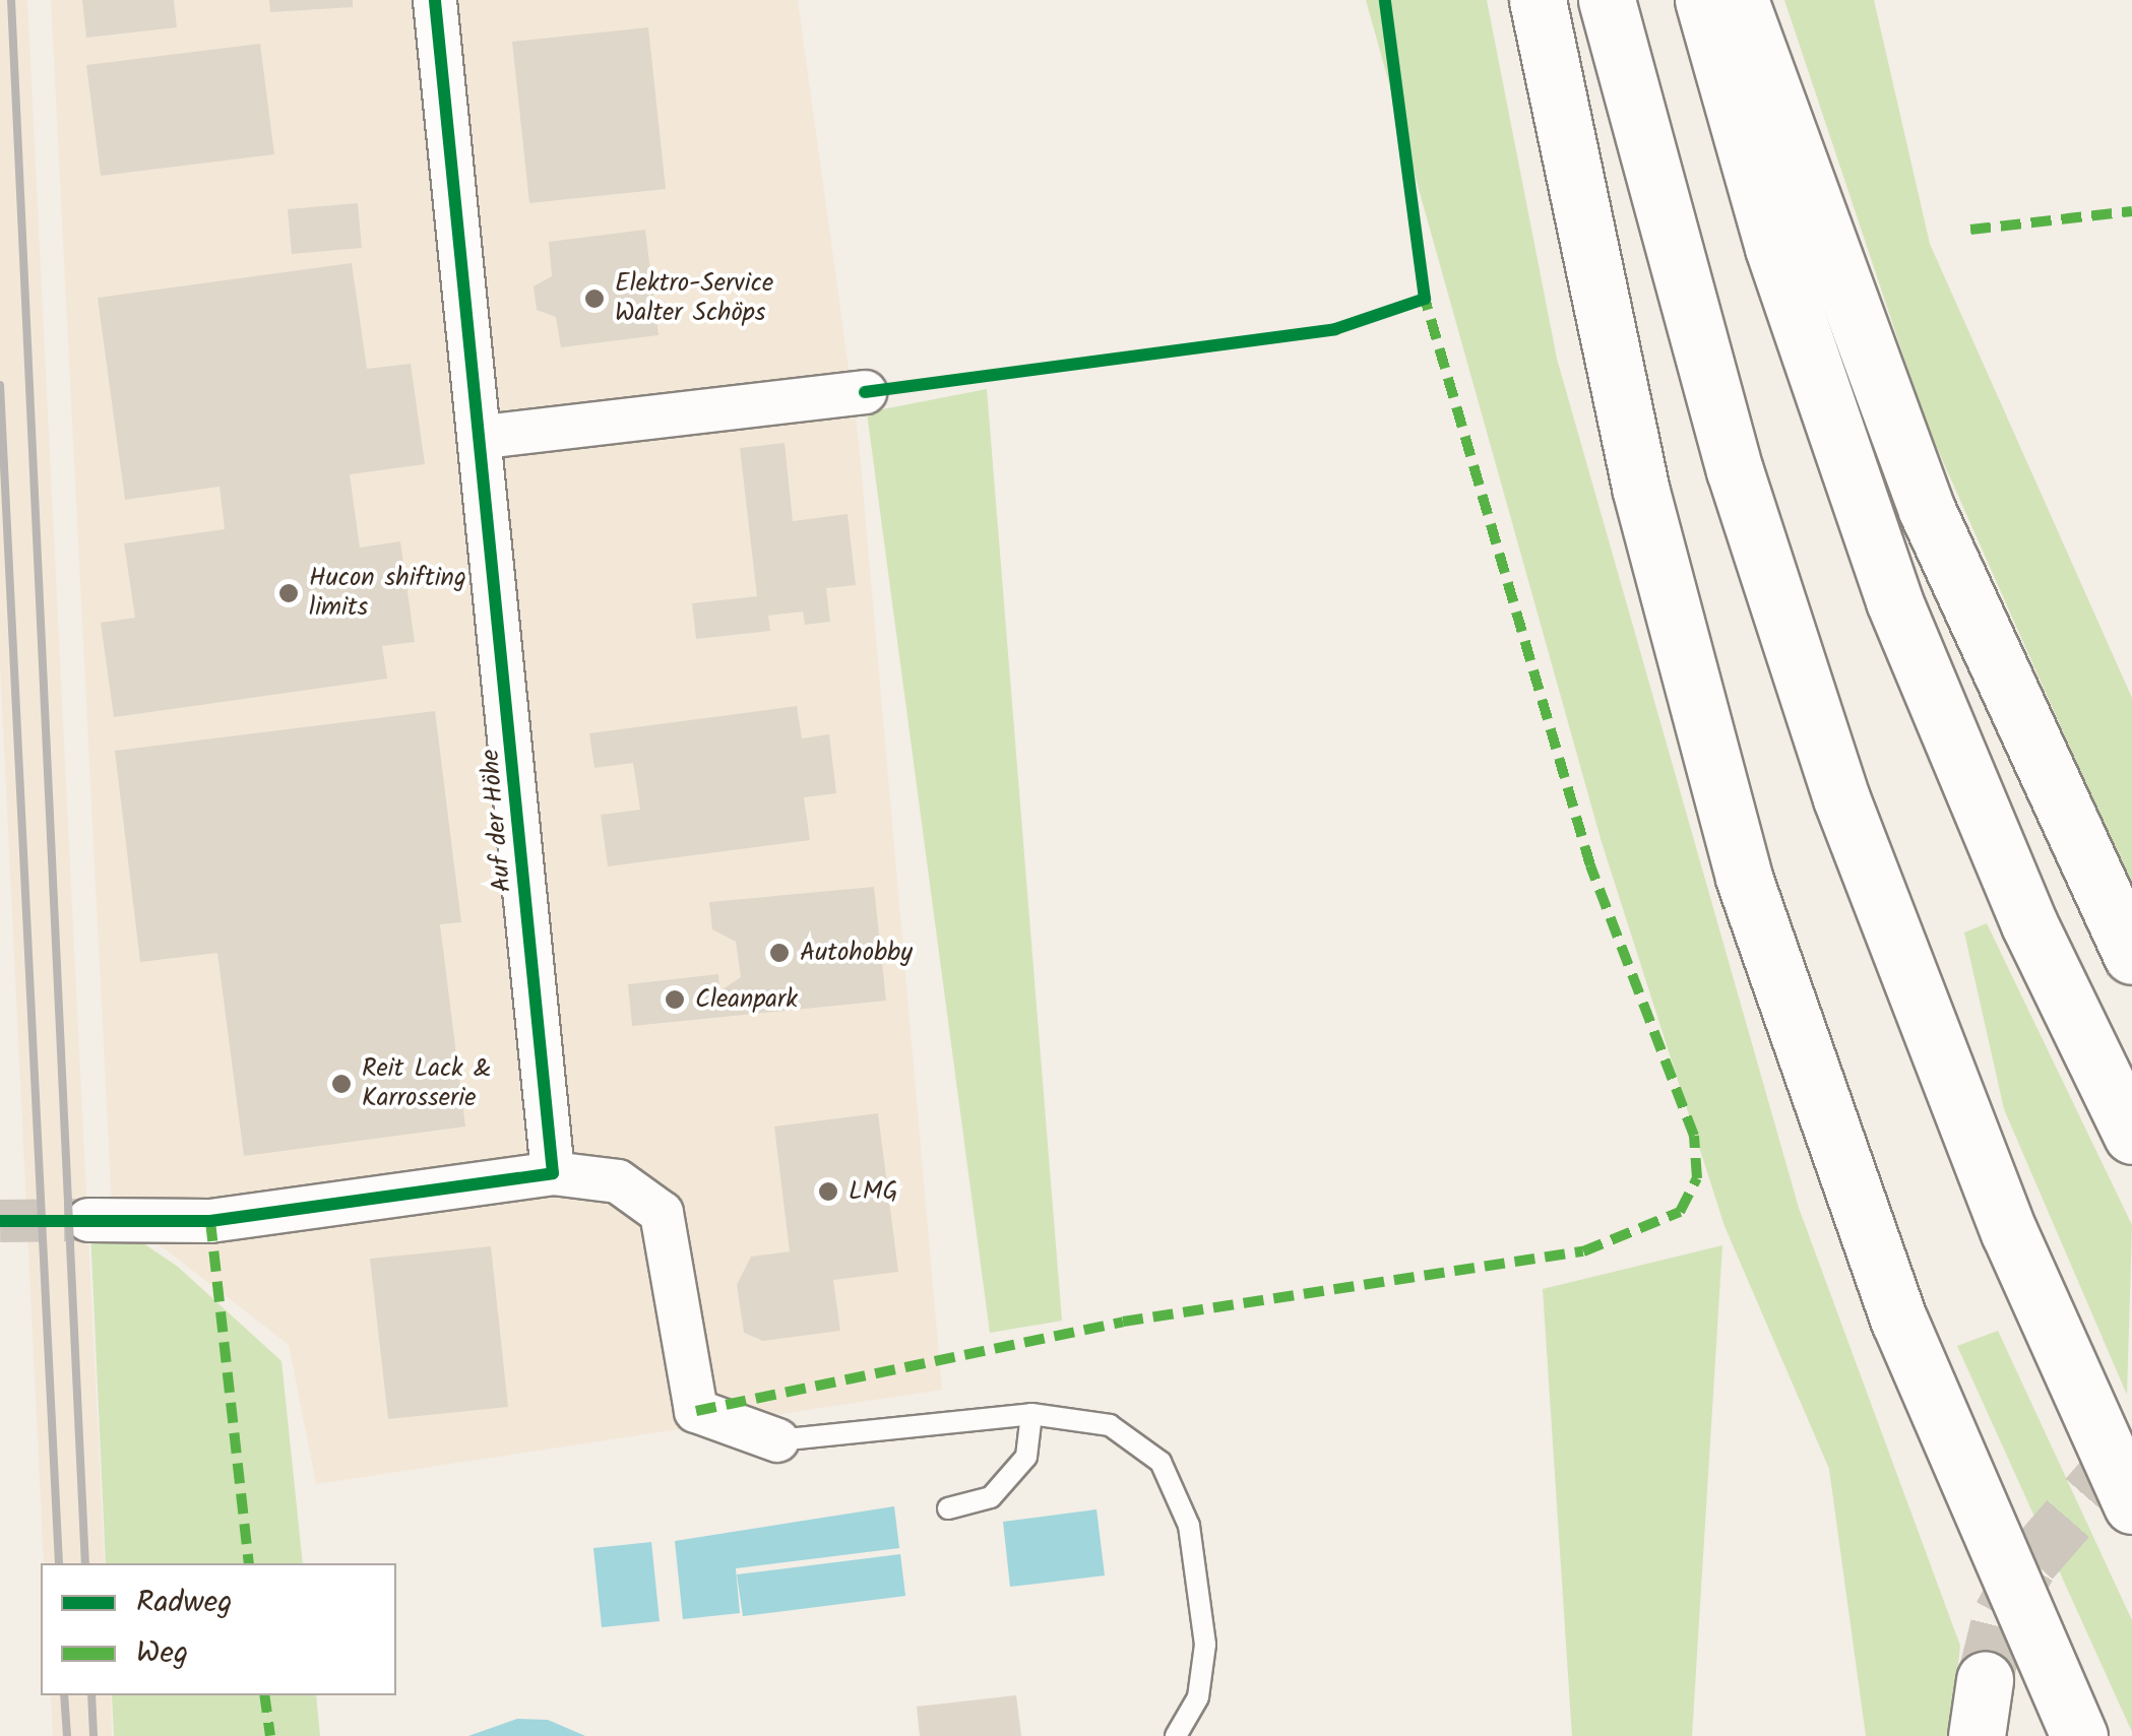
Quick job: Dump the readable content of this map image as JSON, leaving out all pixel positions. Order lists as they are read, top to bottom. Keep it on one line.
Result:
{"streets":{"street":["Auf der Höhe"]},"places":["Elektro-Service Walter Schöps","Hucon shifting limits","Autohobby","Cleanpark","Reit Lack & Karrosserie","LMG"],"legend":["Radweg","Weg"]}
